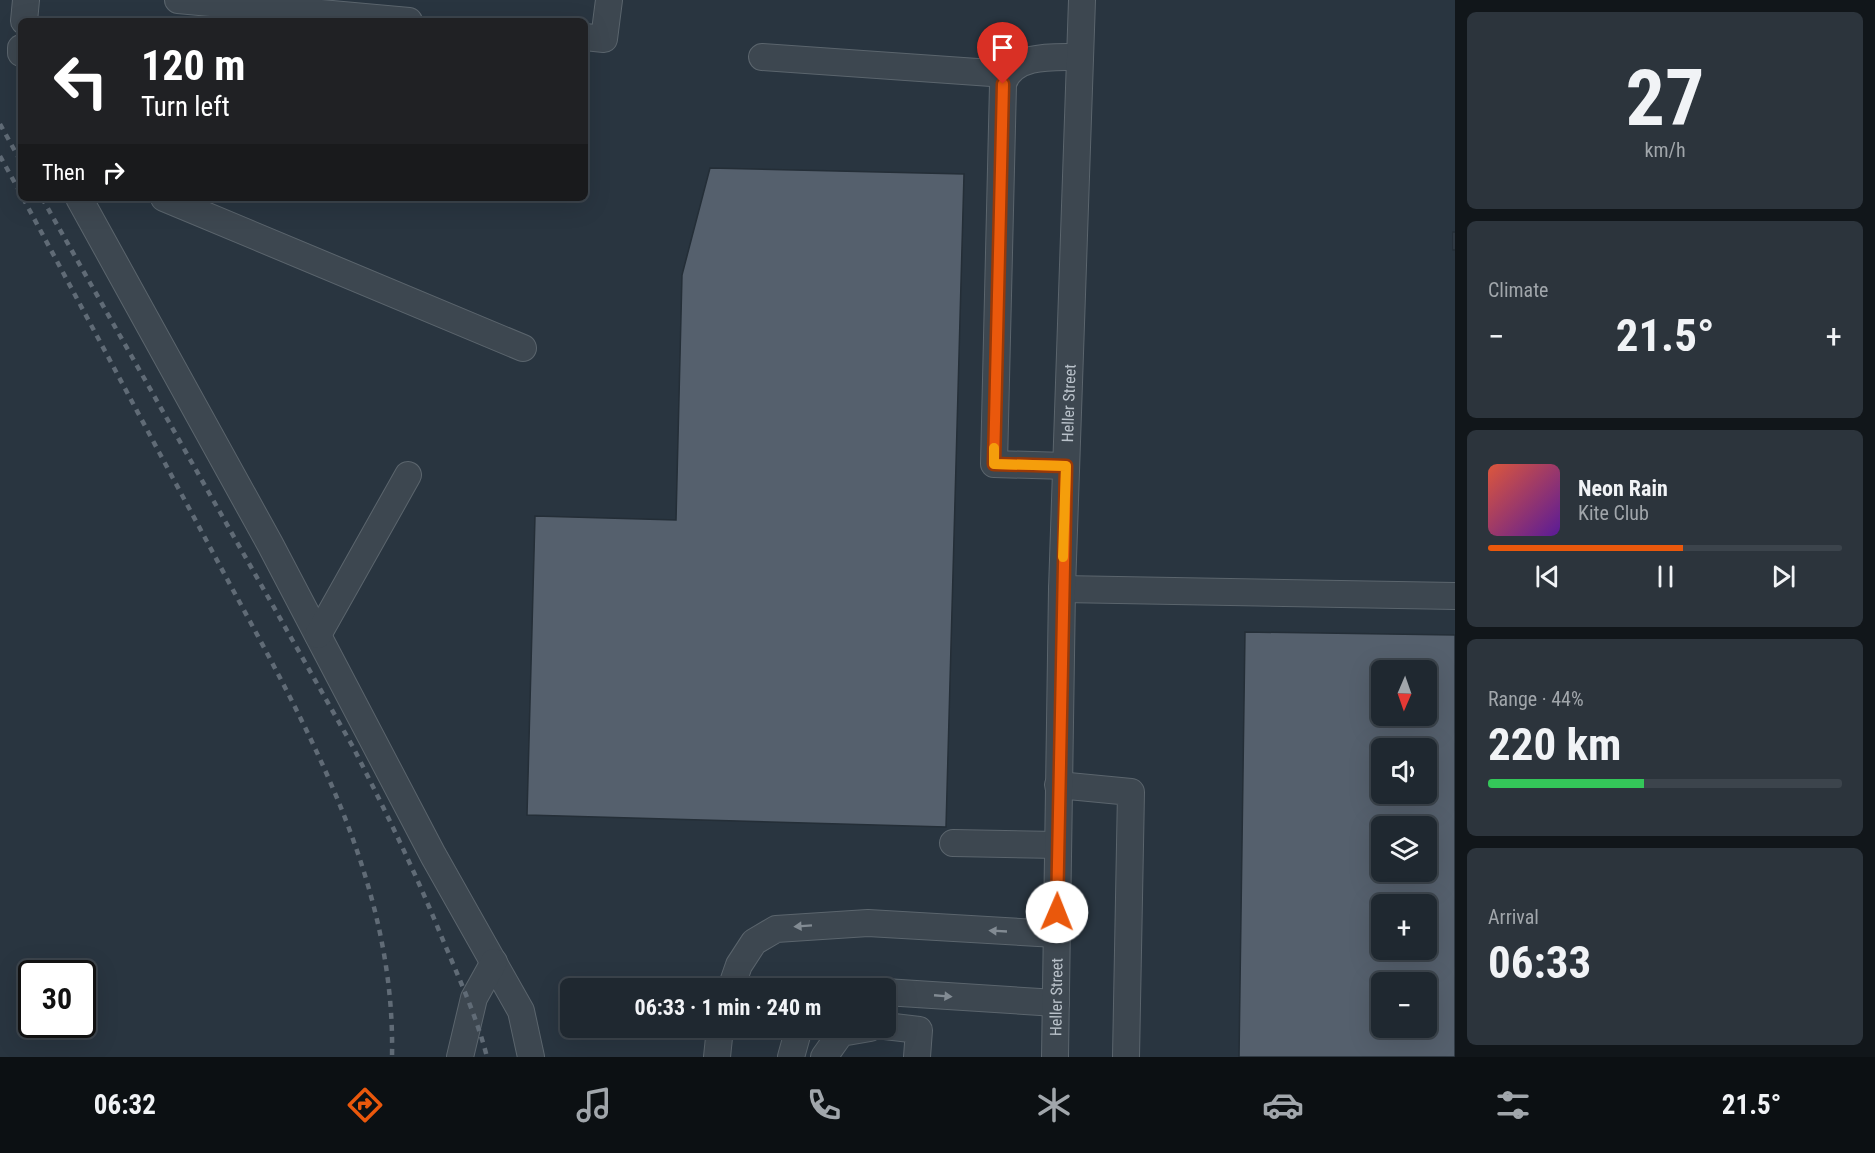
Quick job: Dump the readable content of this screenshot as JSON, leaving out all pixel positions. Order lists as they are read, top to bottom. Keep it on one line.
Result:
{"streets":{"street":["Heller Street"]},"north":"bottom","page":{"tile":[["27","km/h"],"Climate",["Range · 44%","220 km"],["Arrival","06:33"]],"turn":["120 m","Turn left"],"then":"Then","heat":["−","21.5°","+"],"song":["Neon Rain","Kite Club"],"map_buttons":["+","−"],"limit":"30","trip":"06:33 · 1 min · 240 m","tabs":["06:32","21.5°"]}}
